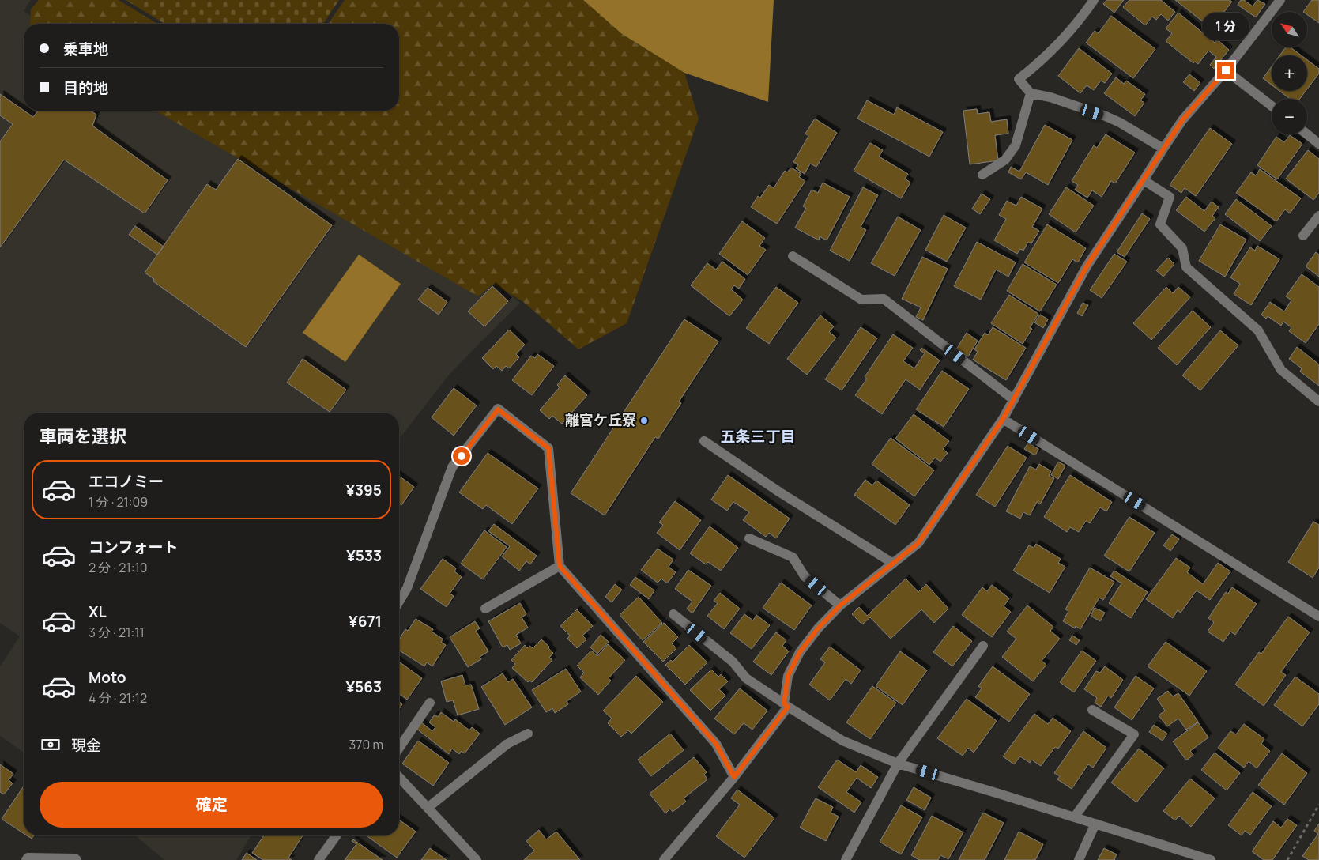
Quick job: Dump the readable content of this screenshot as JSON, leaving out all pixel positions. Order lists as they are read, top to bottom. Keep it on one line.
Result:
{"districts":["五条三丁目"],"places":["離宮ケ丘寮"],"north":"top left","page":{"map_buttons":["+","−"],"bubble":"1 分","banner":["乗車地","目的地"],"heading":"車両を選択","list":[{"name":"エコノミー","note":"1 分 · 21:09","value":"¥395"},{"name":"コンフォート","note":"2 分 · 21:10","value":"¥533"},{"name":"XL","note":"3 分 · 21:11","value":"¥671"},{"name":"Moto","note":"4 分 · 21:12","value":"¥563"}],"pay":["現金","370 m"],"buttons":"確定"}}
